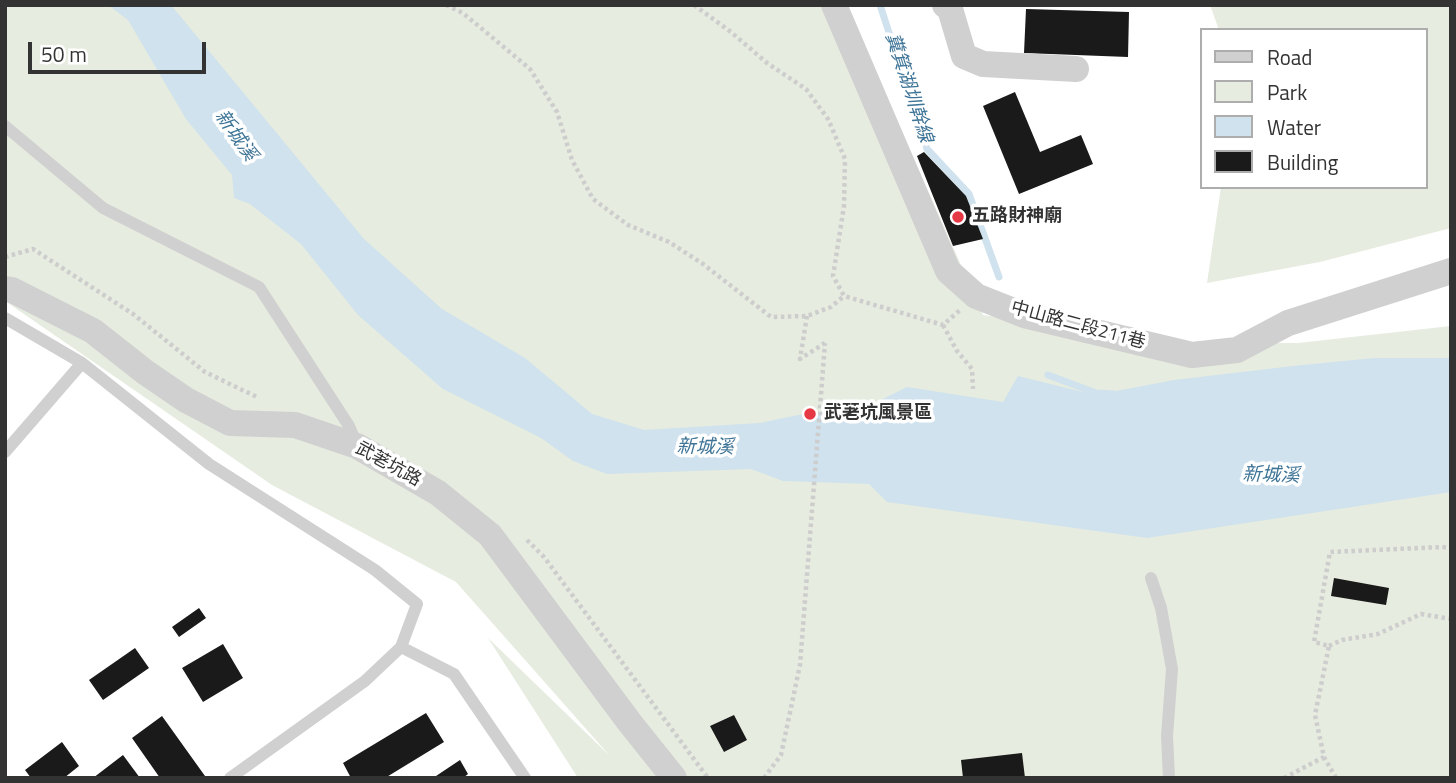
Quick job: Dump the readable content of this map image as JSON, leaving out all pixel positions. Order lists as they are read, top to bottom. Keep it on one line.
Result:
{"streets":{"street":["中山路二段211巷","武荖坑路"]},"water":["糞箕湖圳幹線","新城溪"],"places":["五路財神廟","武荖坑風景區"],"legend":["Road","Park","Water","Building"],"scale_bar":"50 m"}
